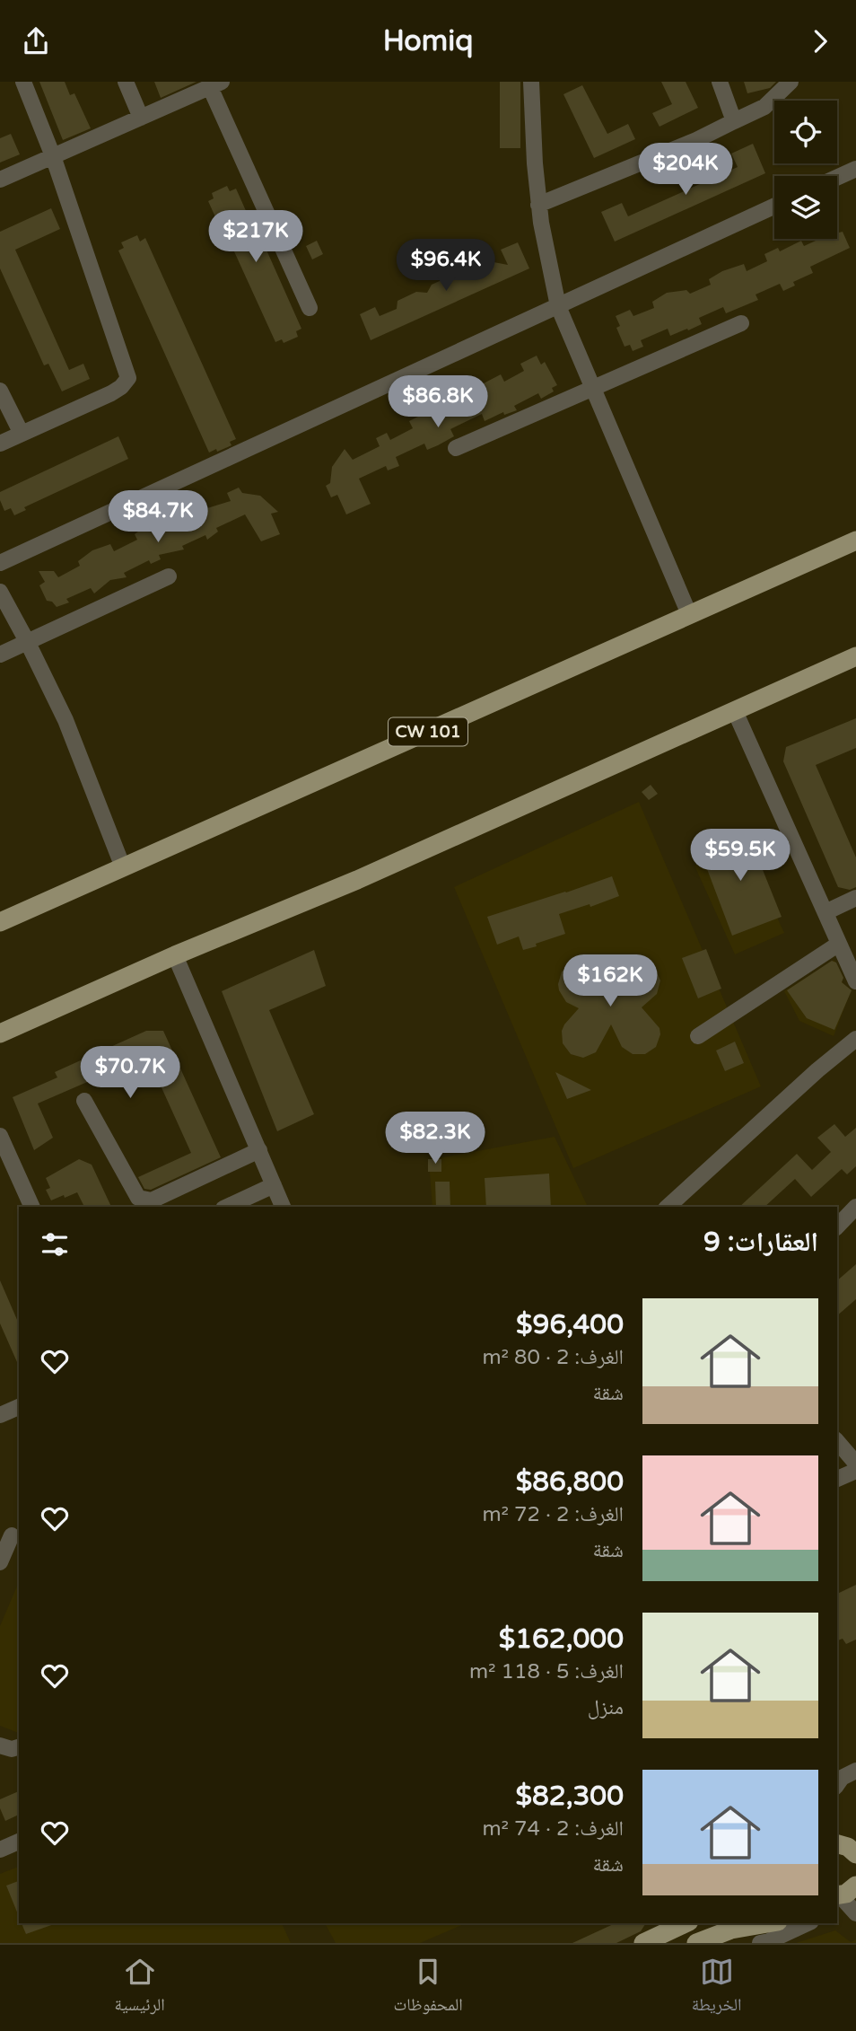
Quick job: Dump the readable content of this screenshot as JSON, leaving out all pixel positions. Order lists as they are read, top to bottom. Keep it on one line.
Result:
{"streets":{"main road":["CW 101"]},"page":{"header":"Homiq","price":["$204K","$217K","$96.4K","$86.8K","$84.7K","$59.5K","$162K","$70.7K","$82.3K"],"heading":"العقارات: 9","list":[{"name":"$96,400","note":"الغرف: 2 · 80 m² · شقة"},{"name":"$86,800","note":"الغرف: 2 · 72 m² · شقة"},{"name":"$162,000","note":"الغرف: 5 · 118 m² · منزل"},{"name":"$82,300","note":"الغرف: 2 · 74 m² · شقة"}],"tabs":["الخريطة","المحفوظات","الرئيسية"]}}
